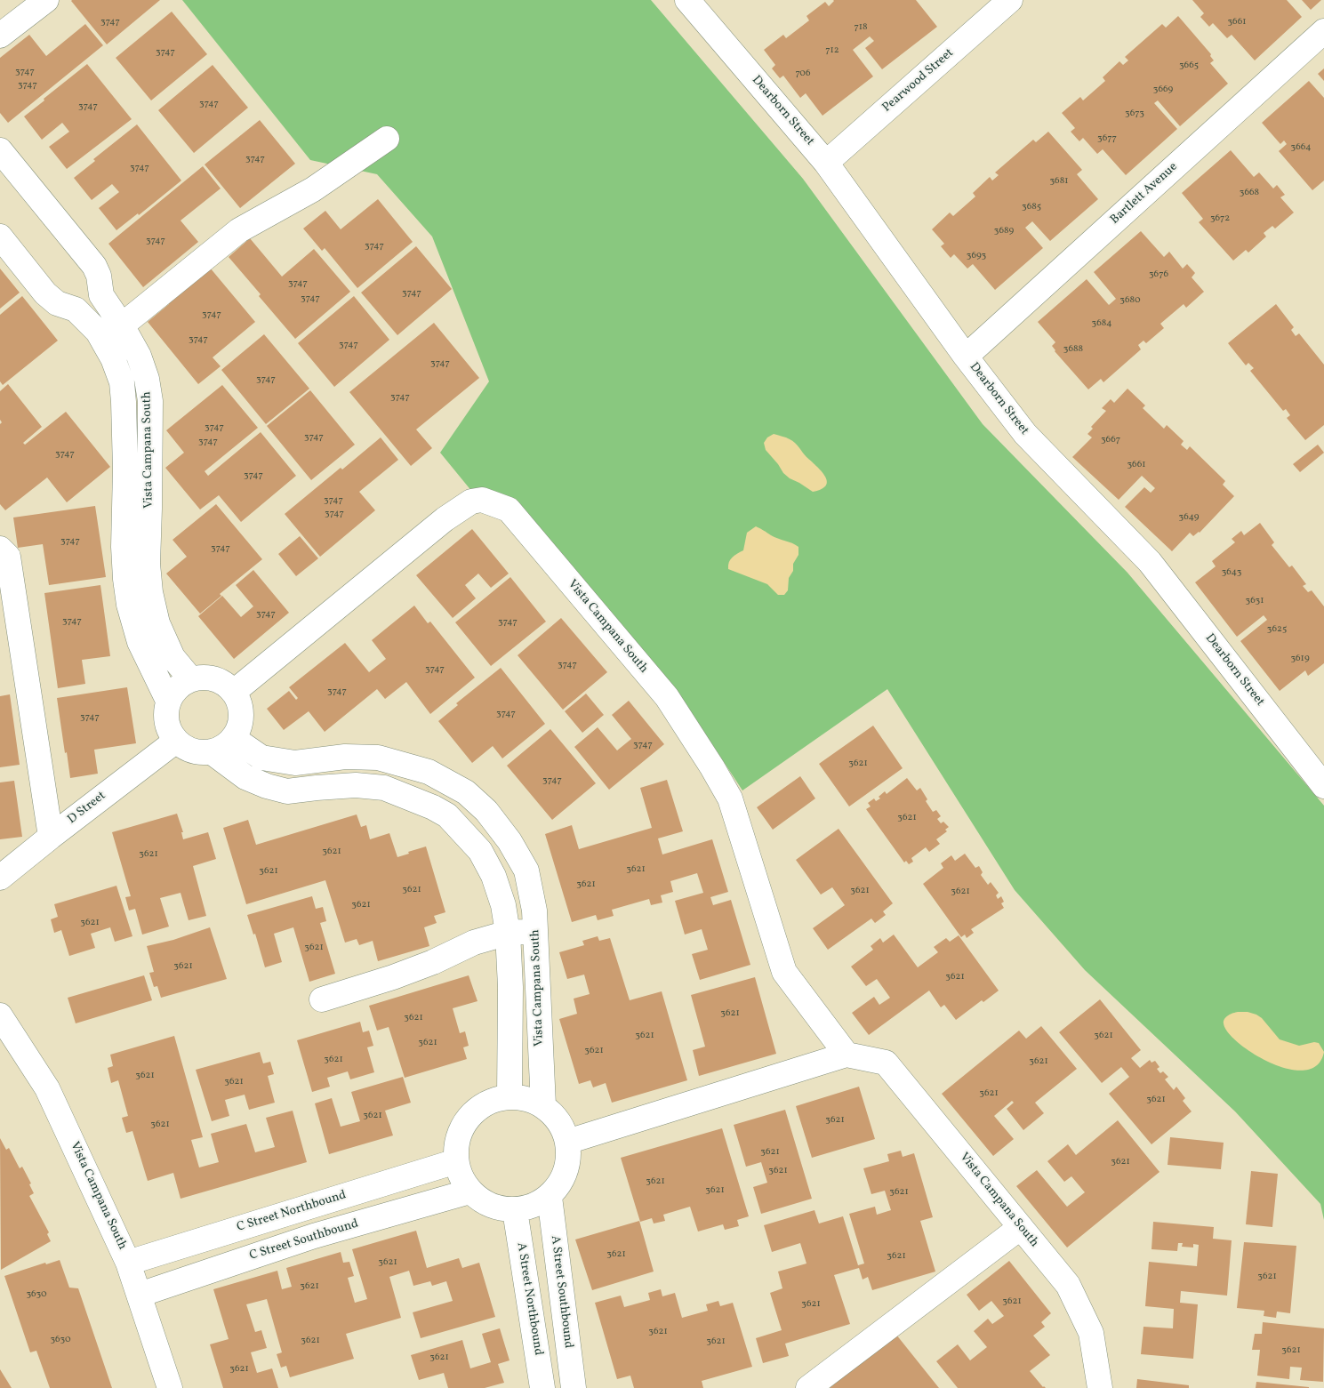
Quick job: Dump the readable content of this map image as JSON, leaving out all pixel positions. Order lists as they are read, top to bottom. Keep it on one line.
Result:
{"streets":{"street":["Pearwood Street","Dearborn Street","Bartlett Avenue","Vista Campana South","D Street","C Street Northbound","C Street Southbound","A Street Southbound","A Street Northbound"]},"crossings":[["Pearwood Street","Dearborn Street"],["Dearborn Street","Bartlett Avenue"],["Vista Campana South","D Street"],["Vista Campana South","C Street Northbound"],["Vista Campana South","C Street Southbound"],["Vista Campana South","A Street Southbound"],["Vista Campana South","A Street Northbound"],["C Street Northbound","C Street Southbound"],["C Street Northbound","A Street Southbound"],["C Street Northbound","A Street Northbound"],["C Street Southbound","A Street Southbound"],["C Street Southbound","A Street Northbound"],["A Street Southbound","A Street Northbound"]],"house_numbers":["3747","3661","718","712","3747","3665","3747","706","3747","3669","3747","3747","3673","3677","3664","3747","3747","3681","3668","3685","3672","3689","3747","3747","3693","3676","3747","3747","3747","3680","3747","3684","3747","3747","3688","3747","3747","3747","3747","3747","3667","3747","3747","3661","3747","3747","3747","3649","3747","3747","3643","3631","3747","3747","3747","3625","3619","3747","3747","3747","3747","3747","3747","3621","3747","3621","3621","3621","3621","3621","3621","3621","3621","3621","3621","3621","3621","3621","3621","3621","3621","3621","3621","3621","3621","3621","3621","3621","3621","3621","3621","3621","3621","3621","3621","3621","3621","3621","3621","3621","3621","3621","3621","3621","3621","3630","3621","3621","3621","3630","3621","3621","3621","3621","3621"]}
